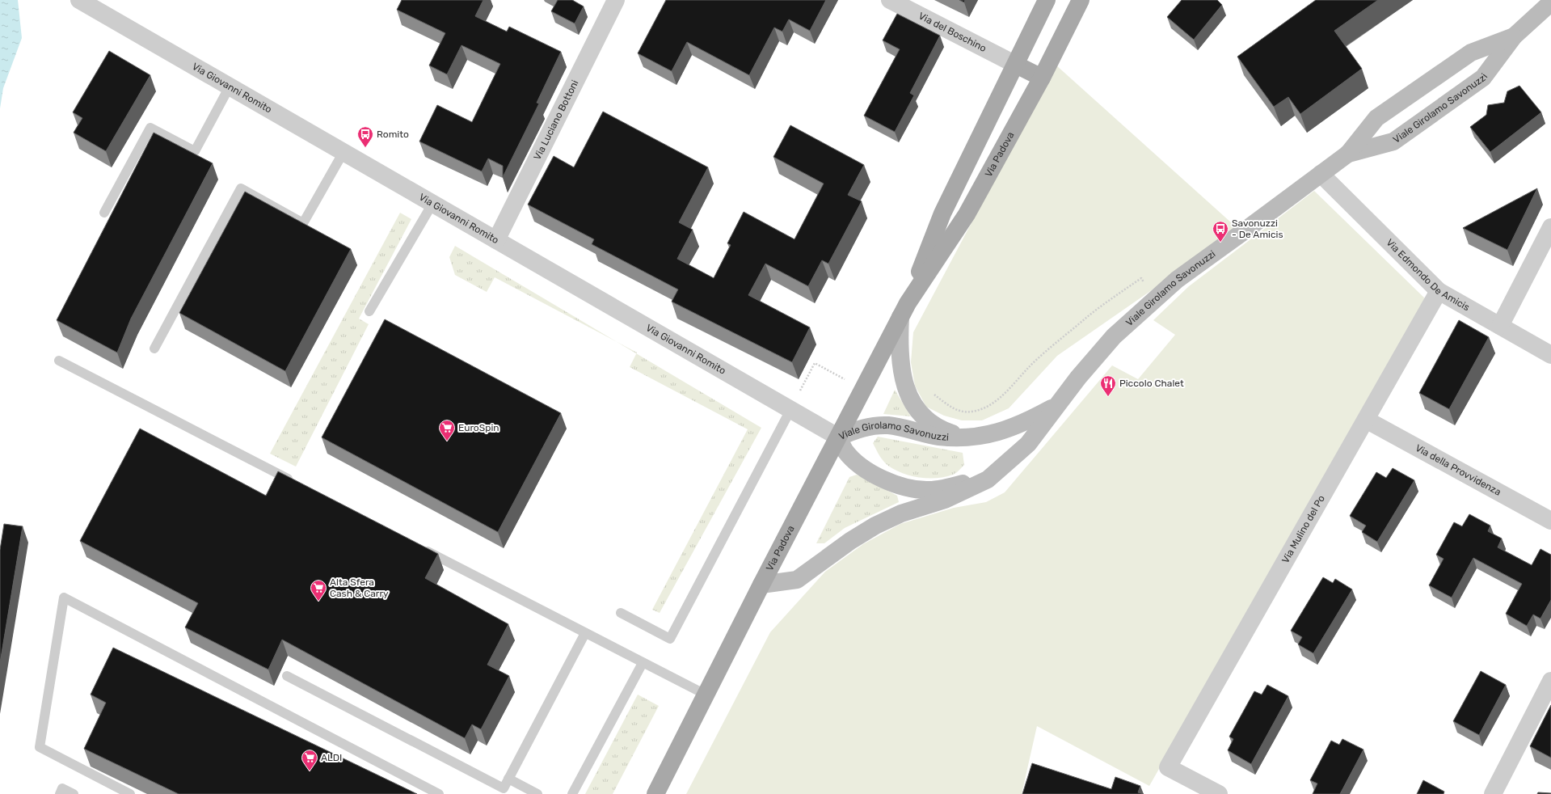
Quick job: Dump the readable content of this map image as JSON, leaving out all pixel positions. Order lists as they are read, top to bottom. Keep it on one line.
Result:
{"streets":{"main road":["Via Padova"],"street":["Via del Boschino","Via Giovanni Romito","Viale Girolamo Savonuzzi","Via Luciano Bottoni","Via Edmondo De Amicis","Via della Provvidenza","Via Mulino del Po"]},"crossings":[["Via del Boschino","Via Padova"],["Via Giovanni Romito","Viale Girolamo Savonuzzi"],["Via Giovanni Romito","Via Luciano Bottoni"],["Via Giovanni Romito","Via Padova"],["Viale Girolamo Savonuzzi","Via Padova"],["Viale Girolamo Savonuzzi","Via Edmondo De Amicis"],["Via Edmondo De Amicis","Via Mulino del Po"],["Via della Provvidenza","Via Mulino del Po"]],"places":{"bus stop":["Romito","Savonuzzi - De Amicis"],"restaurant":["Piccolo Chalet"],"supermarket":["EuroSpin","Alta Sfera Cash & Carry","ALDI"]}}
